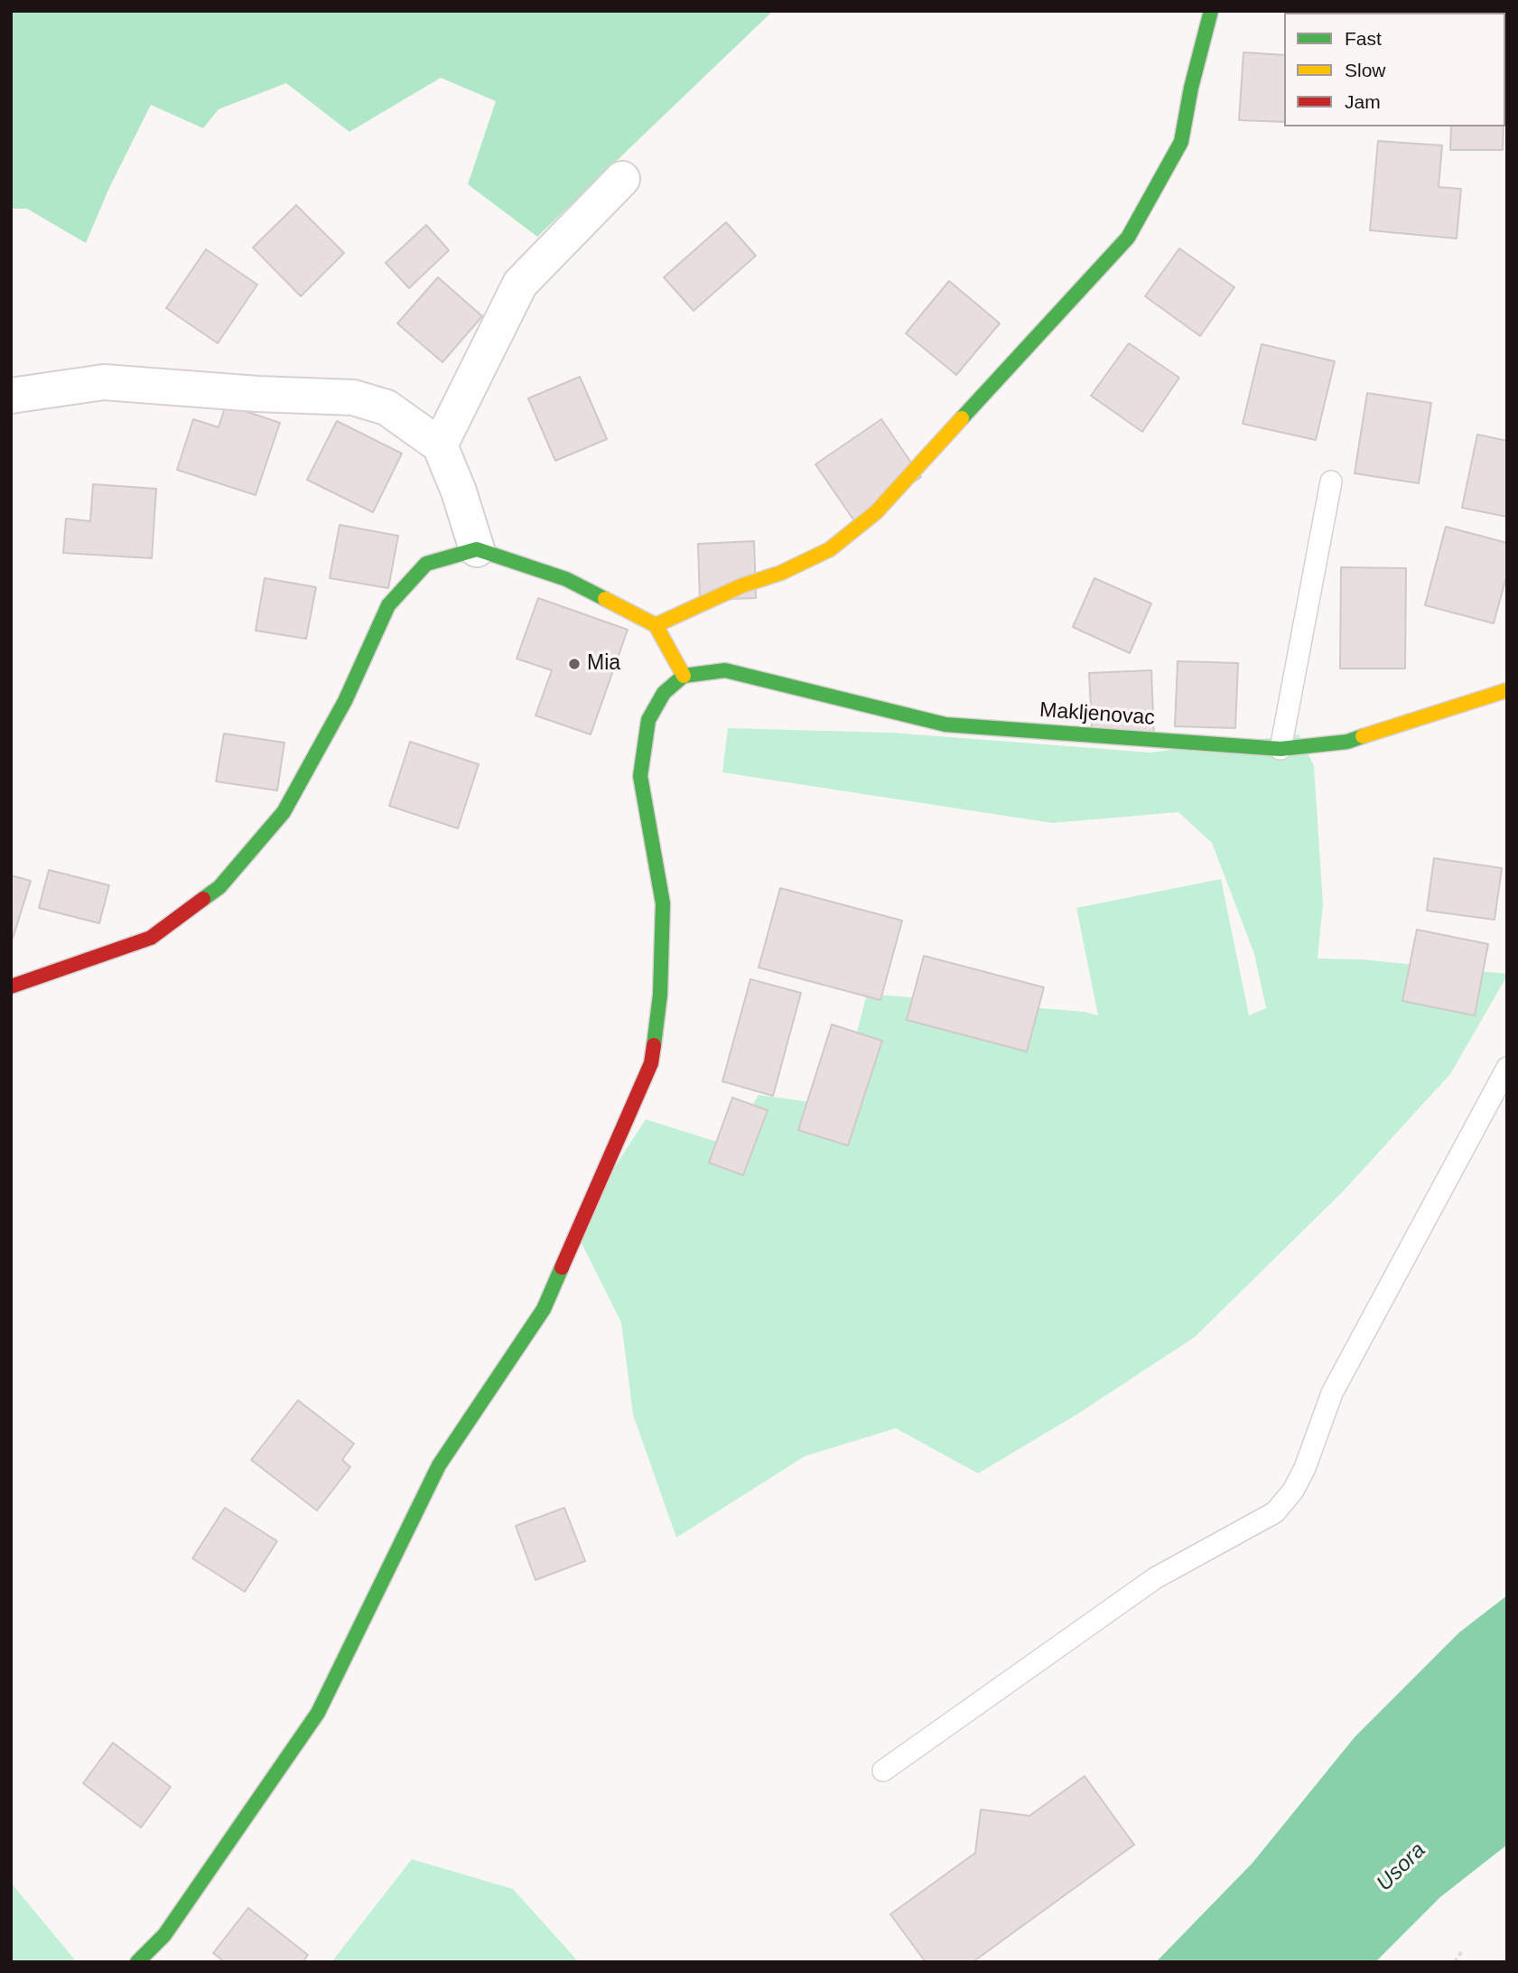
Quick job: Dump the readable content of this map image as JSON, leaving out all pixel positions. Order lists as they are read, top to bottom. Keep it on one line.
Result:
{"streets":{"street":["Makljenovac"]},"water":["Usora"],"places":["Mia"],"legend":["Fast","Slow","Jam"]}
